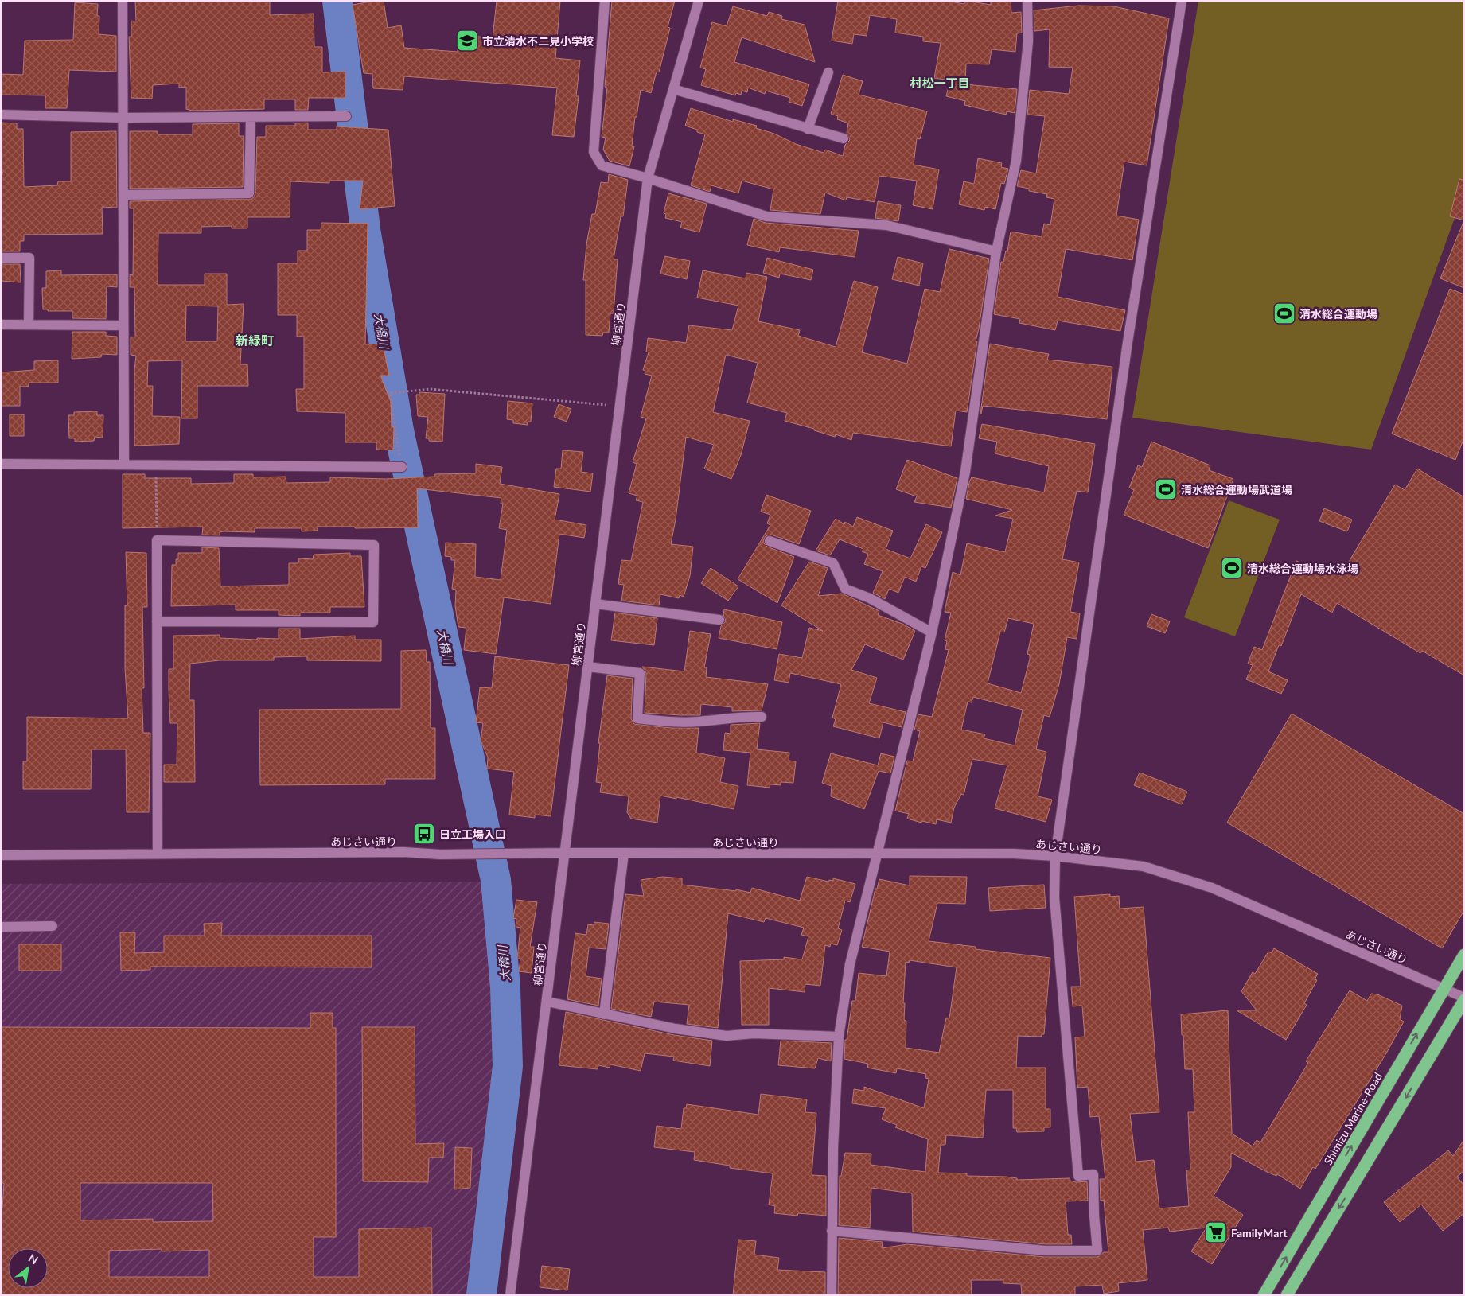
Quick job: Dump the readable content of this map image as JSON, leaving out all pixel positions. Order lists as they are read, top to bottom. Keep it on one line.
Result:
{"streets":{"highway":["Shimizu Marine-Road"],"street":["柳宮通り","あじさい通り"]},"crossings":[["柳宮通り","あじさい通り"],["あじさい通り","Shimizu Marine-Road"]],"districts":["村松一丁目","新緑町"],"water":["大橋川"],"places":{"school or university":["市立清水不二見小学校"],"sports":["清水総合運動場","清水総合運動場武道場","清水総合運動場水泳場"],"bus stop":["日立工場入口"],"supermarket":["FamilyMart"]},"north":"top right"}
